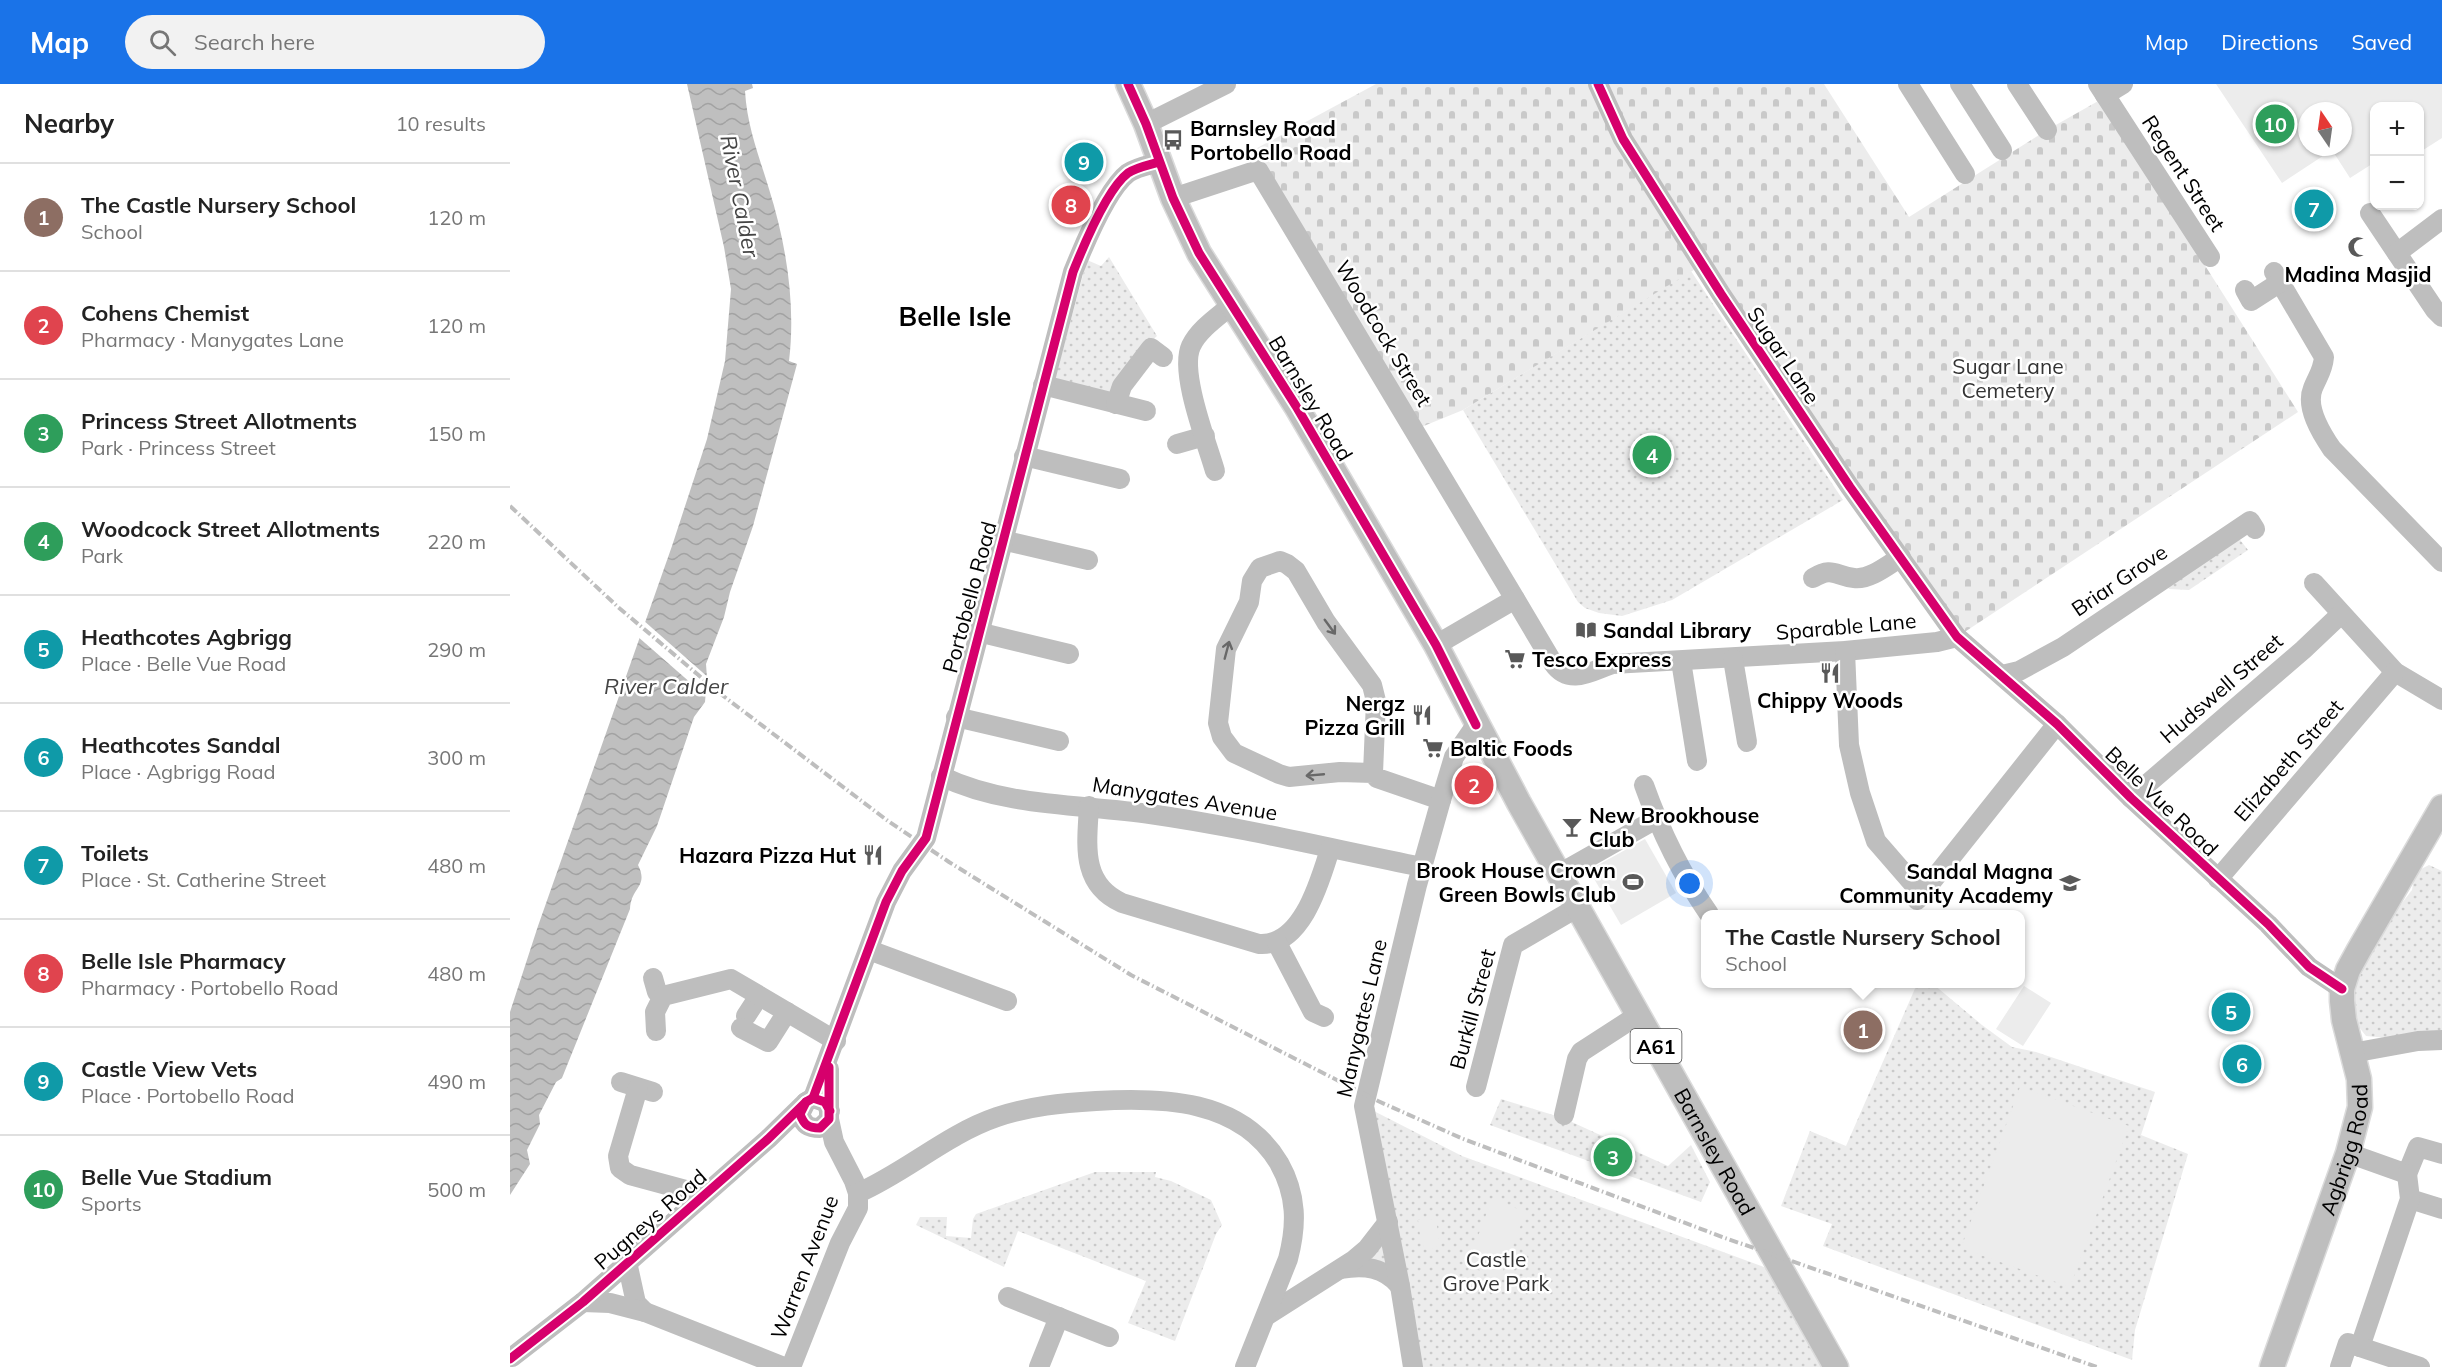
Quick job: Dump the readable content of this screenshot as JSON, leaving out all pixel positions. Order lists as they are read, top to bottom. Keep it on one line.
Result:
{"streets":{"main road":["Barnsley Road","A61","Agbrigg Road"],"street":["Regent Street","Woodcock Street","Sugar Lane","Briar Grove","Portobello Road","Sparable Lane","Hudswell Street","Elizabeth Street","Manygates Avenue","Belle Vue Road","Burkill Street","Manygates Lane","Pugneys Road","Warren Avenue"]},"crossings":[["Woodcock Street","Barnsley Road"],["Woodcock Street","Sparable Lane"],["Sugar Lane","Sparable Lane"],["Sugar Lane","Belle Vue Road"],["Barnsley Road","Portobello Road"],["Barnsley Road","Burkill Street"],["Barnsley Road","Manygates Lane"],["Briar Grove","Belle Vue Road"],["Portobello Road","Manygates Avenue"],["Portobello Road","Pugneys Road"],["Portobello Road","Warren Avenue"],["Sparable Lane","Belle Vue Road"],["Hudswell Street","Belle Vue Road"],["Elizabeth Street","Belle Vue Road"],["Manygates Avenue","Manygates Lane"],["Belle Vue Road","Agbrigg Road"]],"districts":["Belle Isle"],"water":["River Calder"],"parks":["Sugar Lane Cemetery","Castle Grove Park"],"places":{"bus stop":["Barnsley Road Portobello Road"],"mosque":["Madina Masjid"],"library":["Sandal Library"],"supermarket":["Tesco Express","Baltic Foods"],"restaurant":["Chippy Woods","Nergz Pizza Grill","Hazara Pizza Hut"],"bar":["New Brookhouse Club"],"sports":["Brook House Crown Green Bowls Club"],"school or university":["Sandal Magna Community Academy"]},"north":"top","page":{"header":"Map","search":"Search here","nav":["Map","Directions","Saved"],"heading":["Nearby","10 results"],"map_buttons":["+","−"],"pins":["10","9","8","7","4","2","5","1","6","3"],"list":[{"mark":"1","name":"The Castle Nursery School","note":"School","value":"120 m"},{"mark":"2","name":"Cohens Chemist","note":"Pharmacy · Manygates Lane","value":"120 m"},{"mark":"3","name":"Princess Street Allotments","note":"Park · Princess Street","value":"150 m"},{"mark":"4","name":"Woodcock Street Allotments","note":"Park","value":"220 m"},{"mark":"5","name":"Heathcotes Agbrigg","note":"Place · Belle Vue Road","value":"290 m"},{"mark":"6","name":"Heathcotes Sandal","note":"Place · Agbrigg Road","value":"300 m"},{"mark":"7","name":"Toilets","note":"Place · St. Catherine Street","value":"480 m"},{"mark":"8","name":"Belle Isle Pharmacy","note":"Pharmacy · Portobello Road","value":"480 m"},{"mark":"9","name":"Castle View Vets","note":"Place · Portobello Road","value":"490 m"},{"mark":"10","name":"Belle Vue Stadium","note":"Sports","value":"500 m"}],"popup":["The Castle Nursery School","School"]}}
